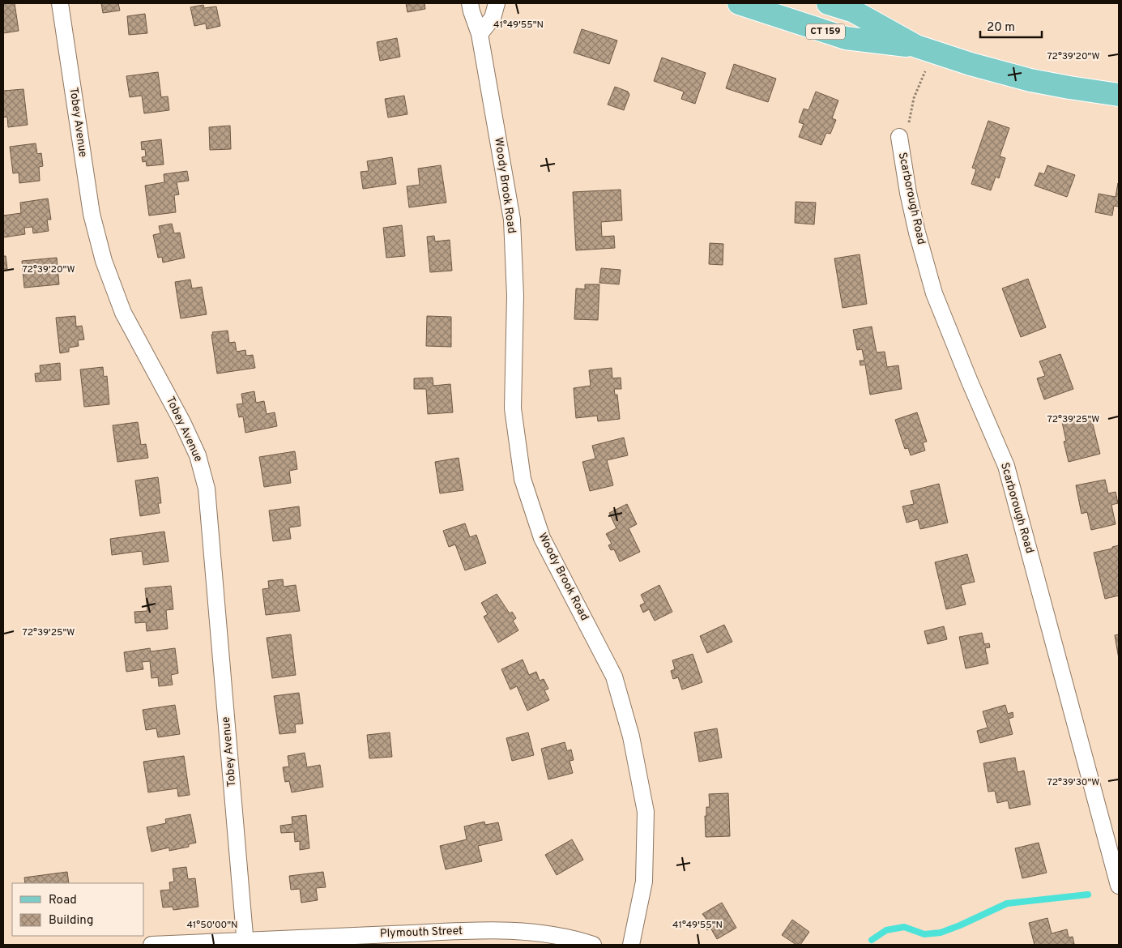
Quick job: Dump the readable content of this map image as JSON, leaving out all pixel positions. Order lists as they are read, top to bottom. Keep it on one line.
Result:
{"streets":{"main road":["CT 159"],"street":["Tobey Avenue","Woody Brook Road","Scarborough Road","Plymouth Street"]},"crossings":[["Tobey Avenue","Plymouth Street"]],"legend":["Road","Building"],"scale_bar":"20 m","coordinates":["41°49'55\"N","72°39'20\"W","72°39'25\"W","72°39'30\"W","41°50'00\"N"]}
